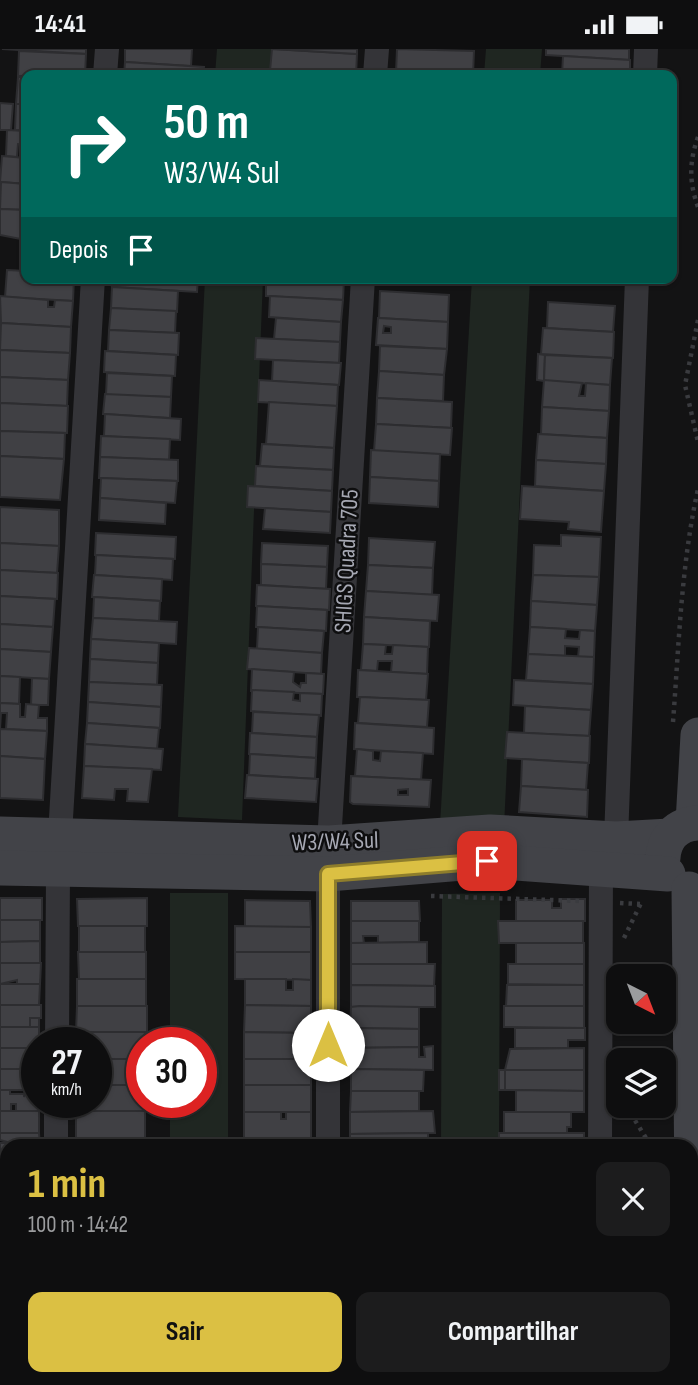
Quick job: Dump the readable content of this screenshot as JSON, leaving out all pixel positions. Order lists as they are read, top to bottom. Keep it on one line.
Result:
{"streets":{"main road":["W3/W4 Sul"],"street":["SHIGS Quadra 705"]},"crossings":[["SHIGS Quadra 705","W3/W4 Sul"]],"north":"bottom right","page":{"status":"14:41","turn":["50 m","W3/W4 Sul"],"then":"Depois","speed":"27 km/h","limit":"30","heading":["1 min","100 m · 14:42"],"buttons":["Sair","Compartilhar"]}}
